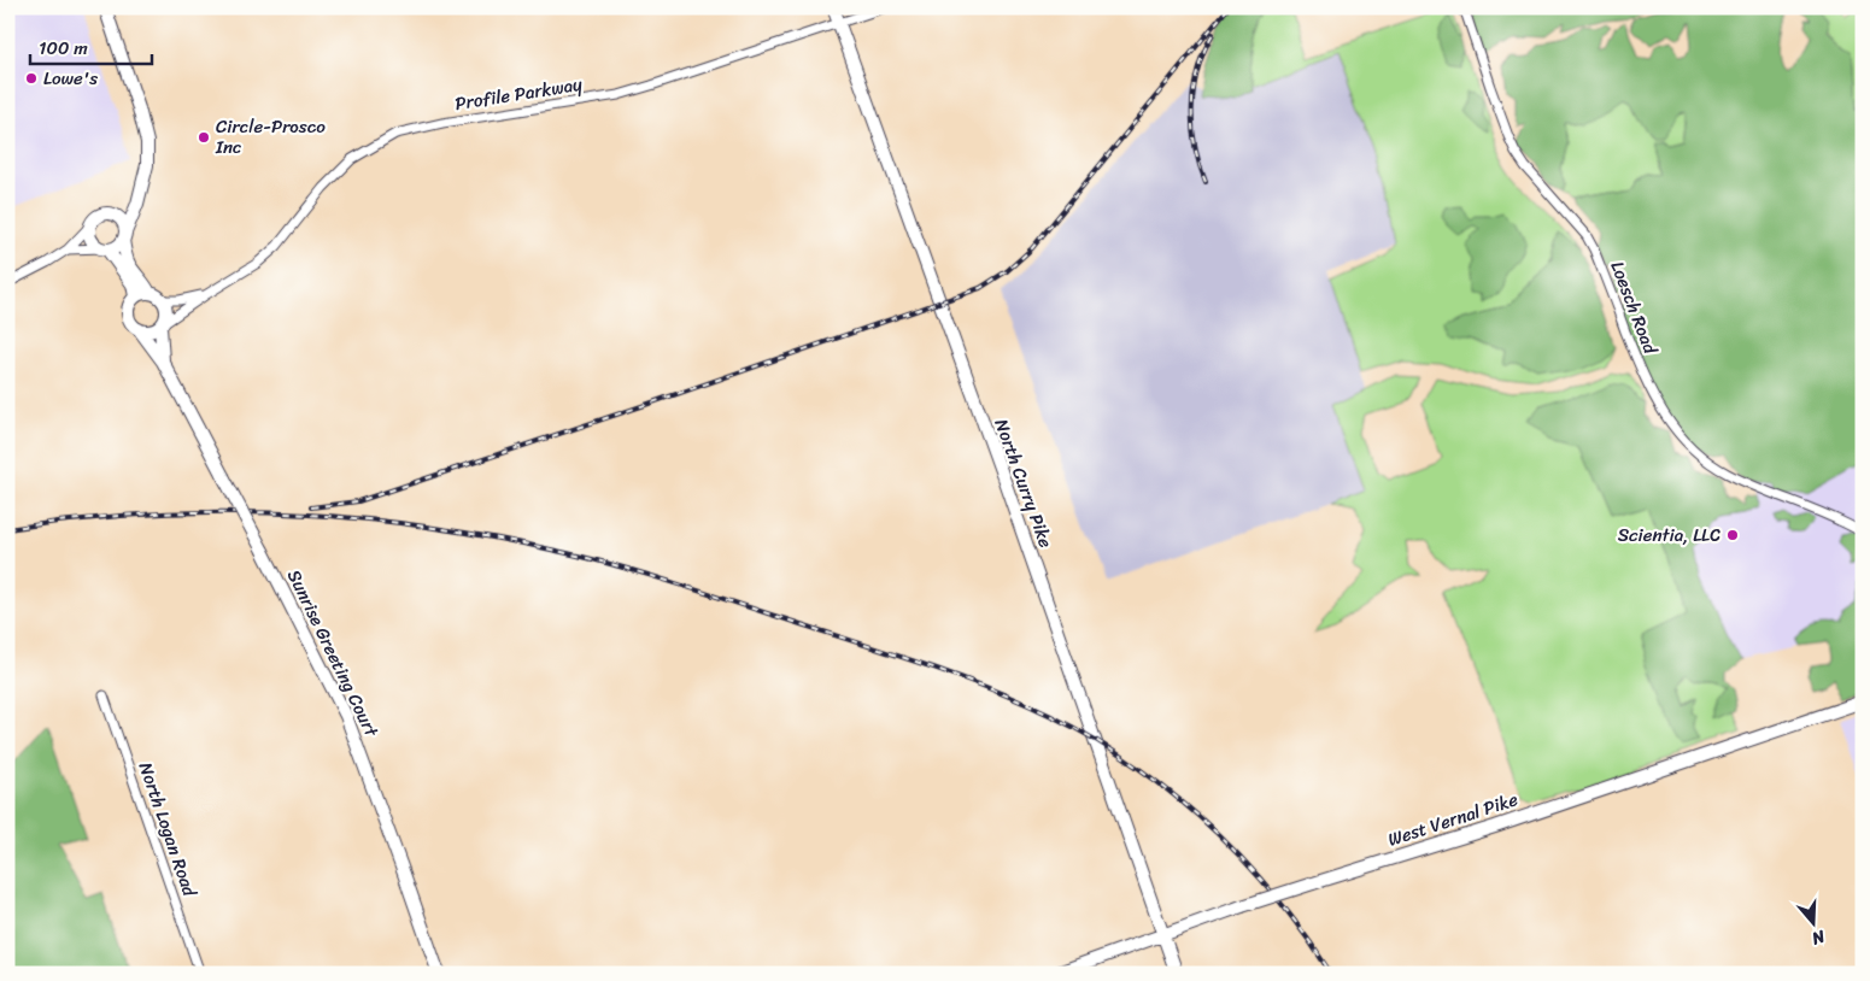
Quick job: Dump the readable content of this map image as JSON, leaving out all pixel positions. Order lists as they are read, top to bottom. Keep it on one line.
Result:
{"streets":{"street":["Profile Parkway","Loesch Road","North Curry Pike","Sunrise Greeting Court","West Vernal Pike","North Logan Road"]},"crossings":[["Profile Parkway","North Curry Pike"],["Profile Parkway","Sunrise Greeting Court"],["North Curry Pike","West Vernal Pike"]],"places":["Lowe's","Circle-Prosco Inc","Scientia, LLC"],"scale_bar":"100 m","north":"bottom"}
